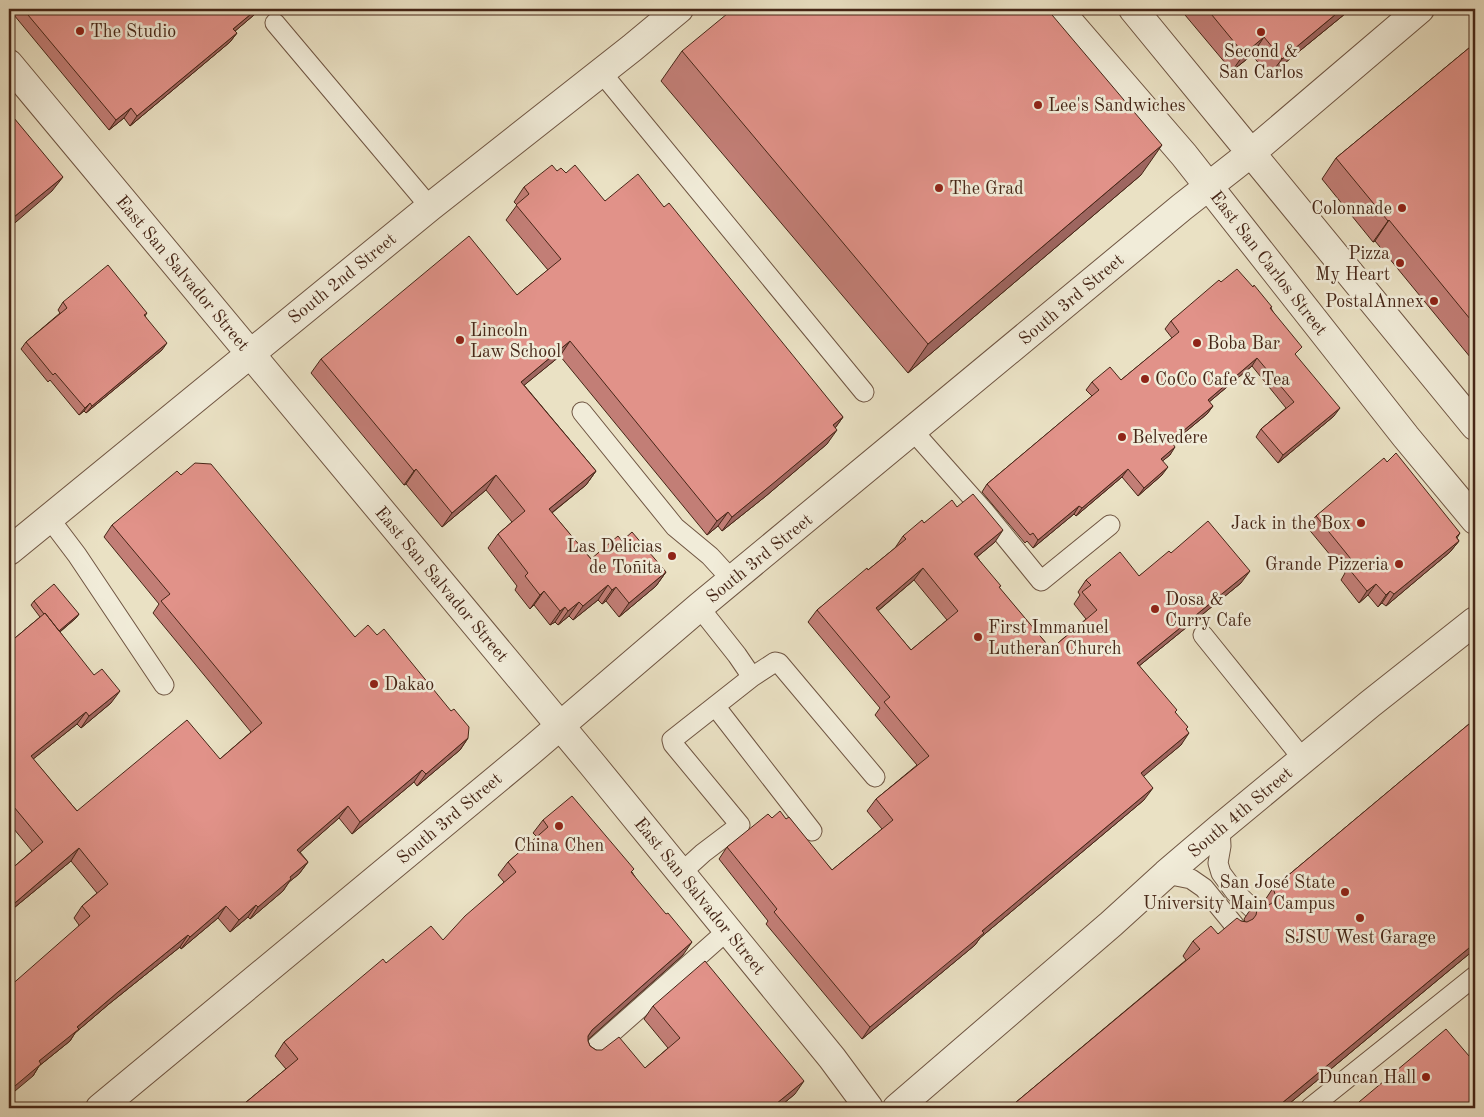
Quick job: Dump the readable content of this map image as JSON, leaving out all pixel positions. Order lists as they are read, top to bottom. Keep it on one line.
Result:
{"streets":{"street":["East San Carlos Street","East San Salvador Street","South 2nd Street","South 3rd Street","South 4th Street"]},"crossings":[["East San Carlos Street","South 3rd Street"],["East San Salvador Street","South 2nd Street"],["East San Salvador Street","South 3rd Street"]],"places":["The Studio","Second & San Carlos","Lee's Sandwiches","The Grad","Colonnade","Pizza My Heart","PostalAnnex","Lincoln Law School","Boba Bar","CoCo Cafe & Tea","Belvedere","Jack in the Box","Las Delicias de Toñita","Grande Pizzeria","Dosa & Curry Cafe","First Immanuel Lutheran Church","Dakao","China Chen","San José State University Main Campus","SJSU West Garage","Duncan Hall"]}
